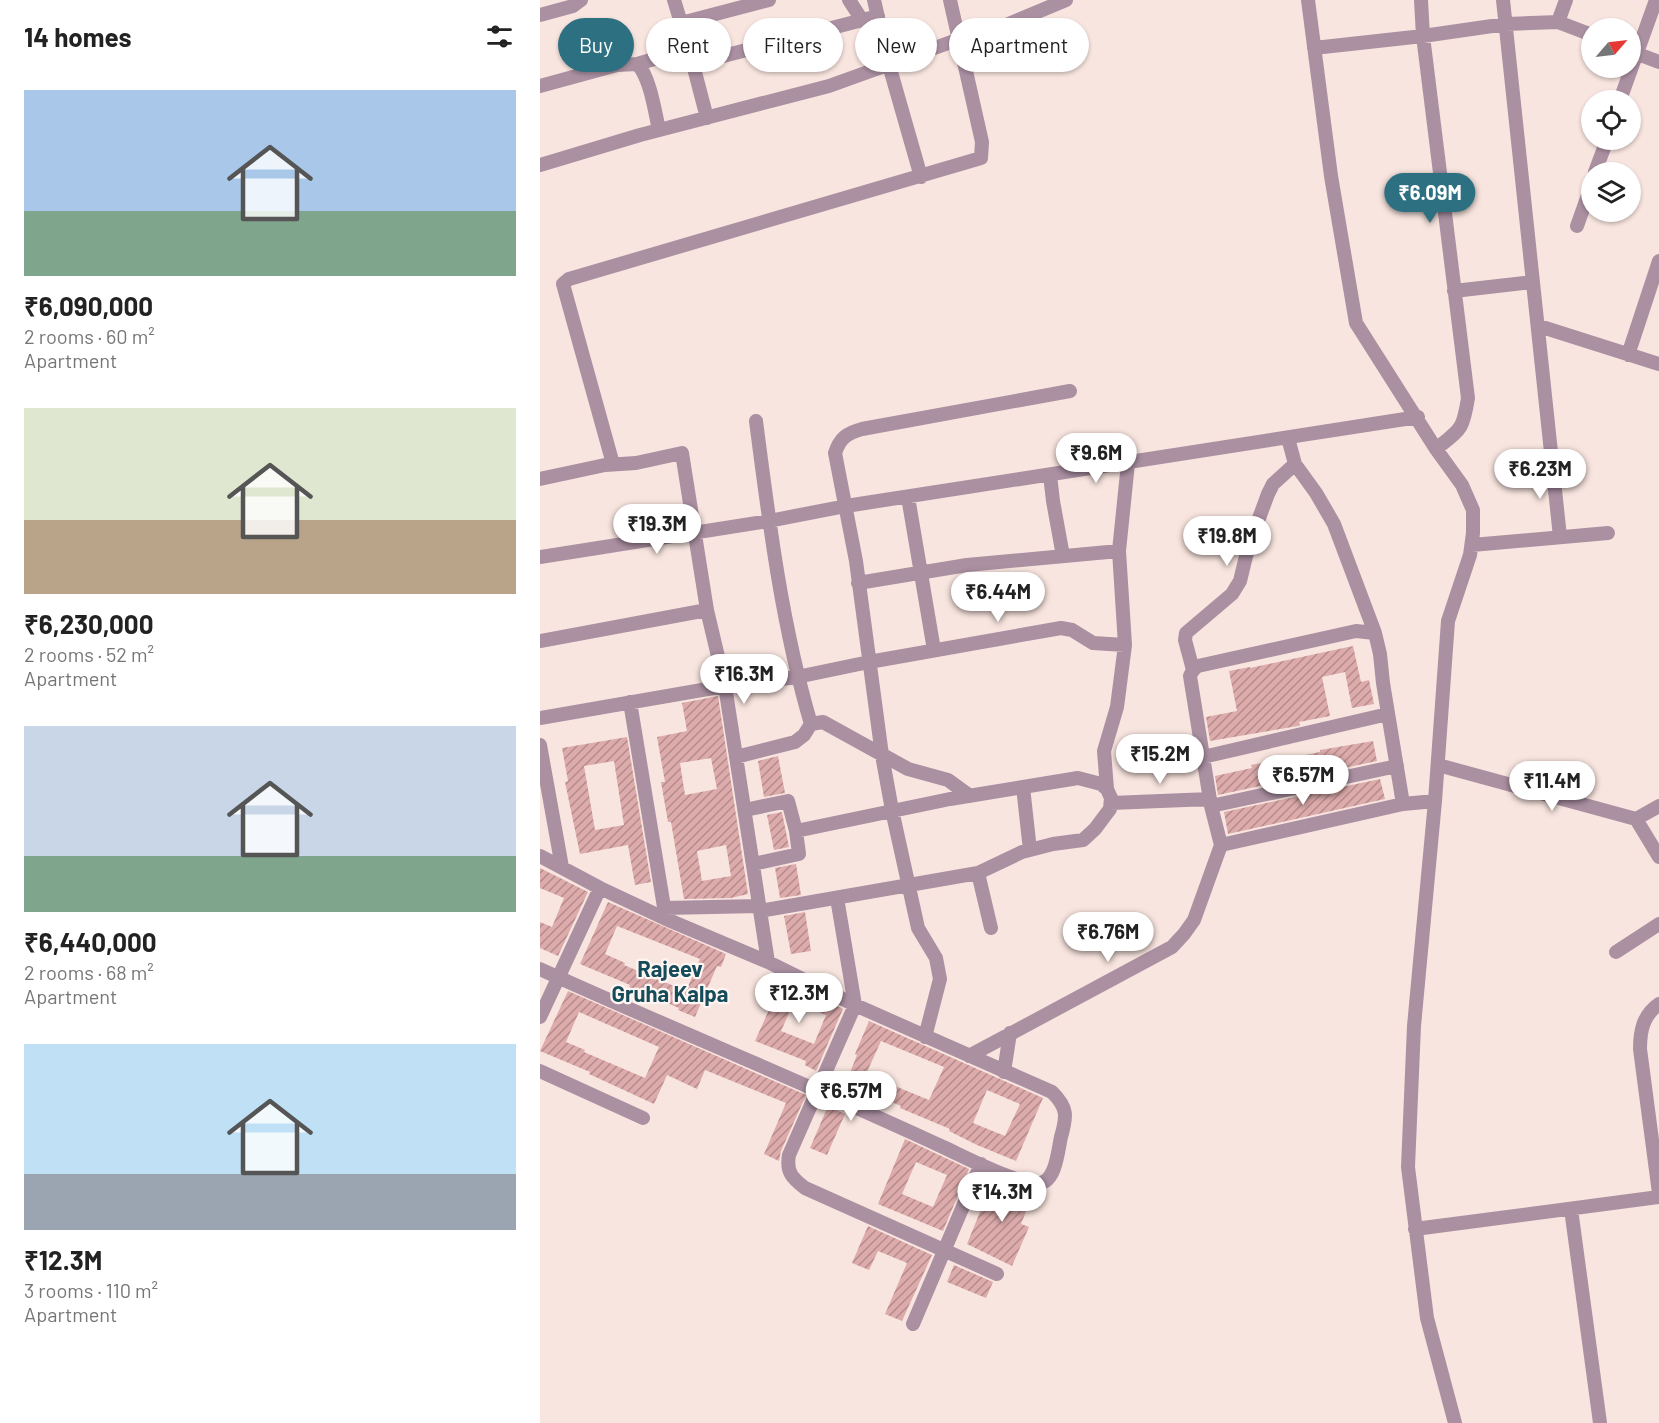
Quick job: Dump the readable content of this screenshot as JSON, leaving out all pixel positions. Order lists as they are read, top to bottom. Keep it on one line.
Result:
{"districts":["Rajeev Gruha Kalpa"],"north":"top right","page":{"heading":"14 homes","chip":["Buy","Rent","Filters","New","Apartment"],"list":[{"name":"₹6,090,000","note":"2 rooms · 60 m² · Apartment"},{"name":"₹6,230,000","note":"2 rooms · 52 m² · Apartment"},{"name":"₹6,440,000","note":"2 rooms · 68 m² · Apartment"},{"name":"₹12.3M","note":"3 rooms · 110 m² · Apartment"}],"price":["₹6.09M","₹9.6M","₹6.23M","₹19.3M","₹19.8M","₹6.44M","₹16.3M","₹15.2M","₹6.57M","₹11.4M","₹6.76M","₹12.3M","₹6.57M","₹14.3M"]}}
